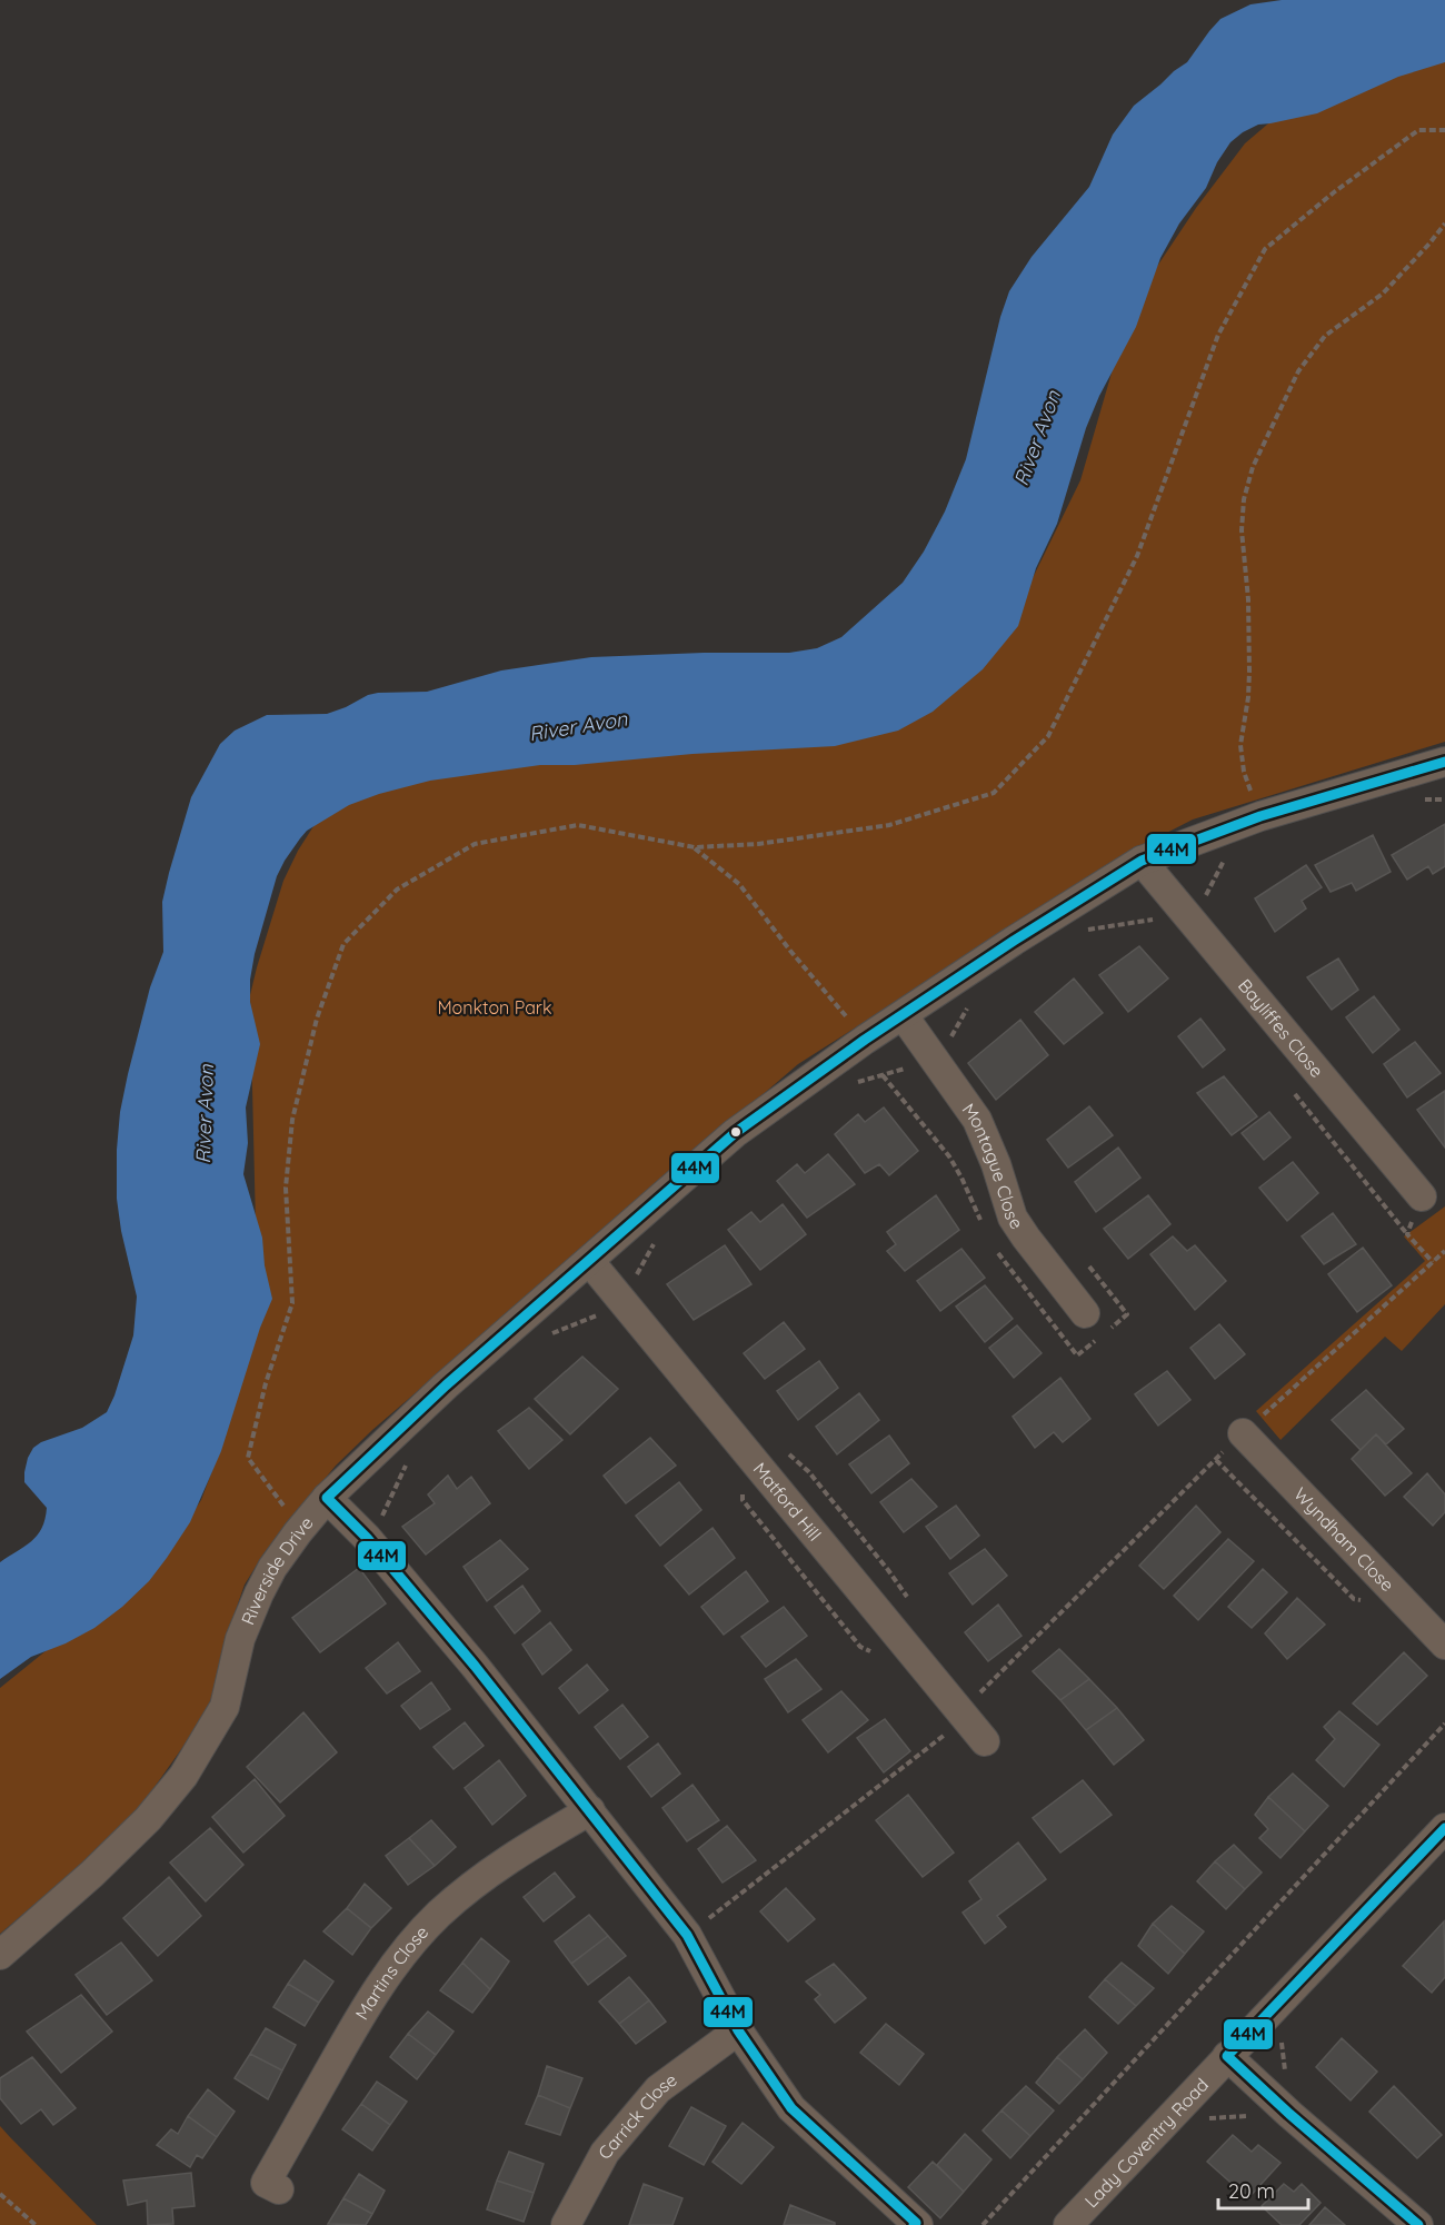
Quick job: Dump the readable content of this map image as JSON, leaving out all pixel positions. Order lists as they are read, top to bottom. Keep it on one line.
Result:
{"streets":{"street":["Bayliffes Close","Montague Close","Matford Hill","Wyndham Close","Riverside Drive","Martins Close","Carrick Close","Lady Coventry Road"]},"crossings":[["Bayliffes Close","Riverside Drive"],["Montague Close","Riverside Drive"],["Matford Hill","Riverside Drive"]],"water":["River Avon"],"parks":["Monkton Park"],"lines":["transit line 44M"],"scale_bar":"20 m"}
